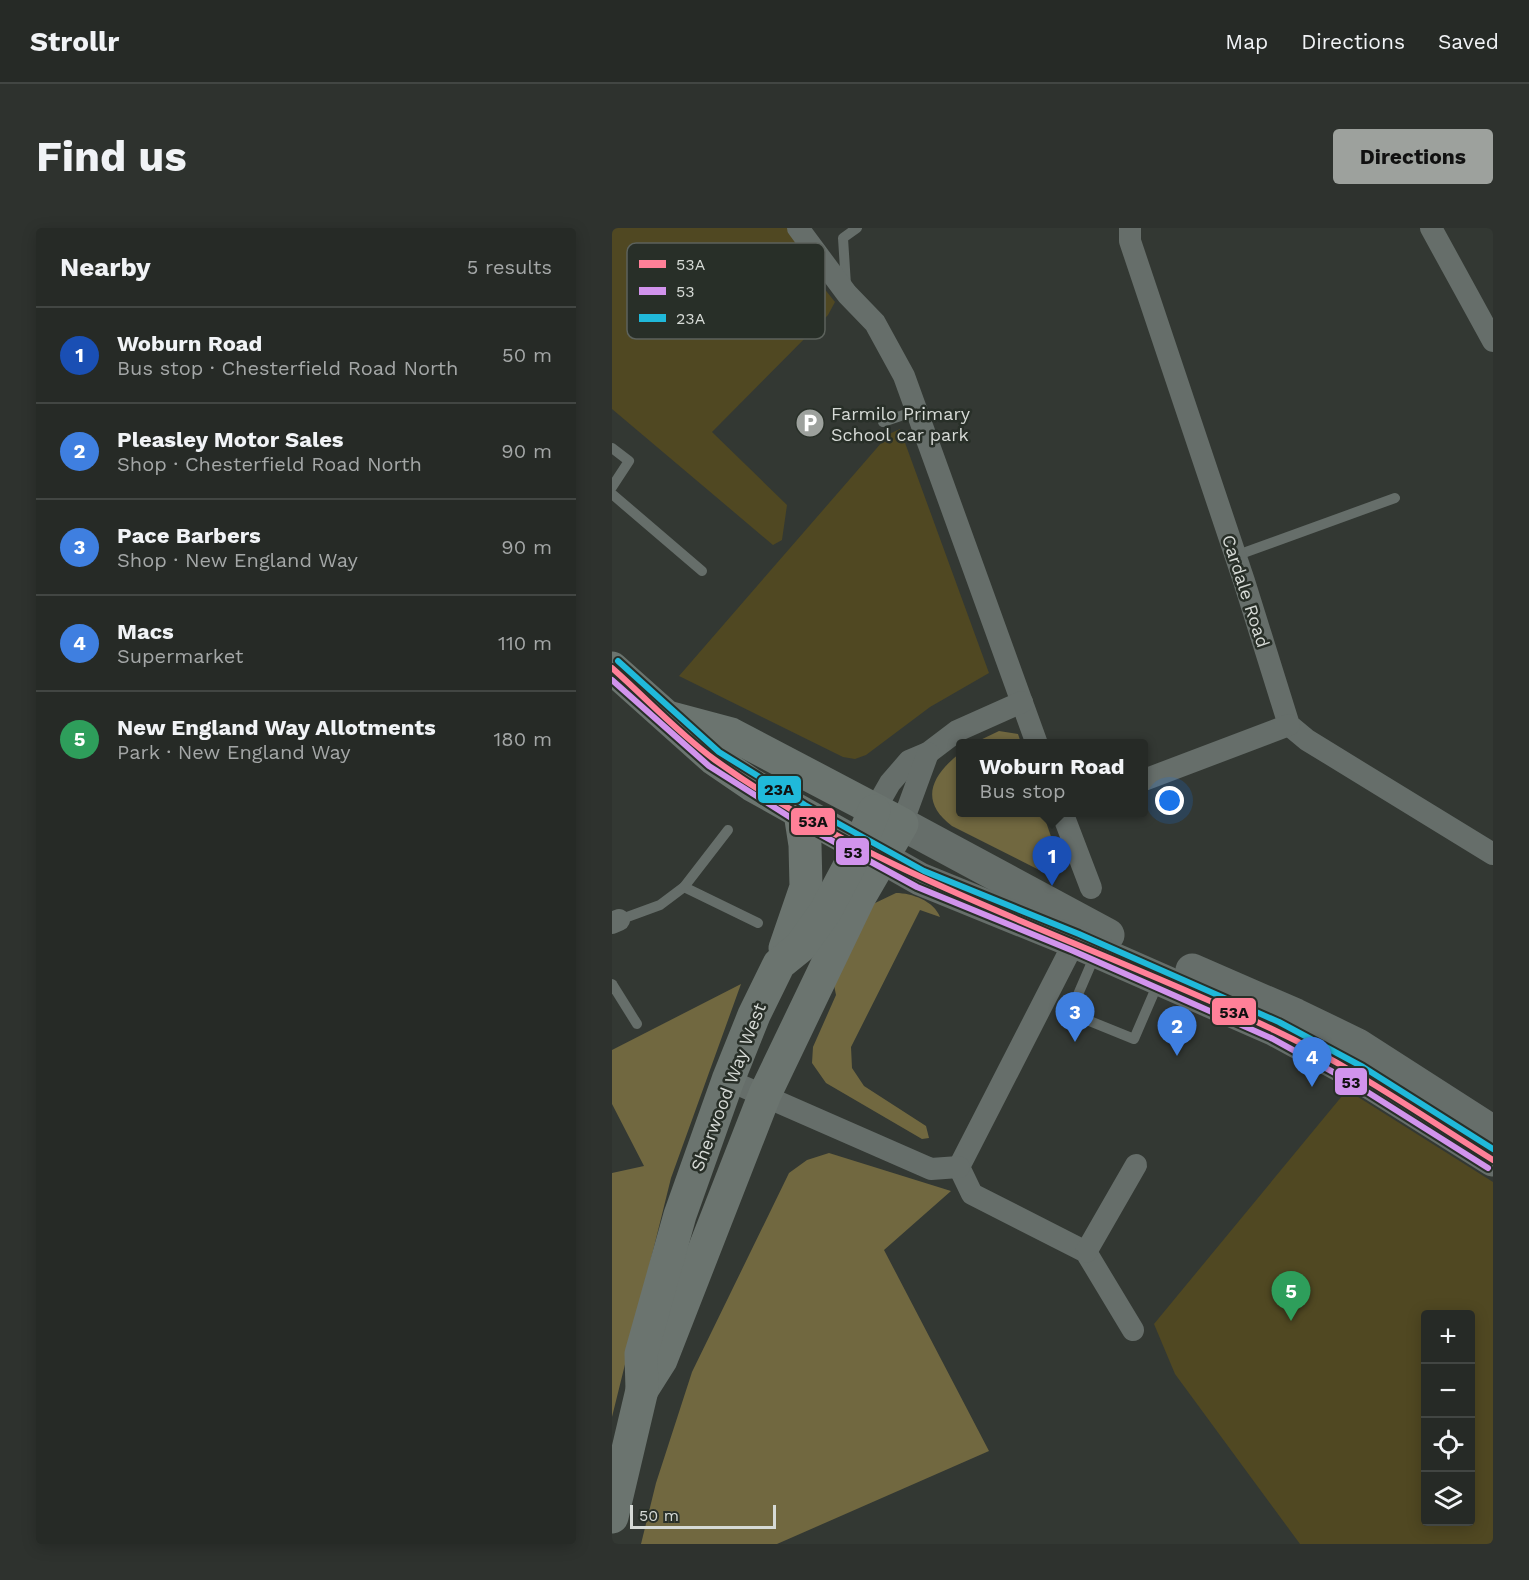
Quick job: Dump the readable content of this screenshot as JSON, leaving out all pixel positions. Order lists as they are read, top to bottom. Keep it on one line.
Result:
{"streets":{"highway":["Sherwood Way West"],"street":["Cardale Road"]},"places":{"parking":["Farmilo Primary School car park"]},"lines":["transit line 23A","transit line 53A","transit line 53"],"legend":["53A","53","23A"],"scale_bar":"50 m","page":{"header":"Strollr","nav":["Map","Directions","Saved"],"buttons":"Directions","title":"Find us","heading":["Nearby","5 results"],"list":[{"mark":"1","name":"Woburn Road","note":"Bus stop · Chesterfield Road North","value":"50 m"},{"mark":"2","name":"Pleasley Motor Sales","note":"Shop · Chesterfield Road North","value":"90 m"},{"mark":"3","name":"Pace Barbers","note":"Shop · New England Way","value":"90 m"},{"mark":"4","name":"Macs","note":"Supermarket","value":"110 m"},{"mark":"5","name":"New England Way Allotments","note":"Park · New England Way","value":"180 m"}],"popup":["Woburn Road","Bus stop"],"pins":["1","3","2","4","5"],"map_buttons":["+","−"],"scale":"50 m"}}
